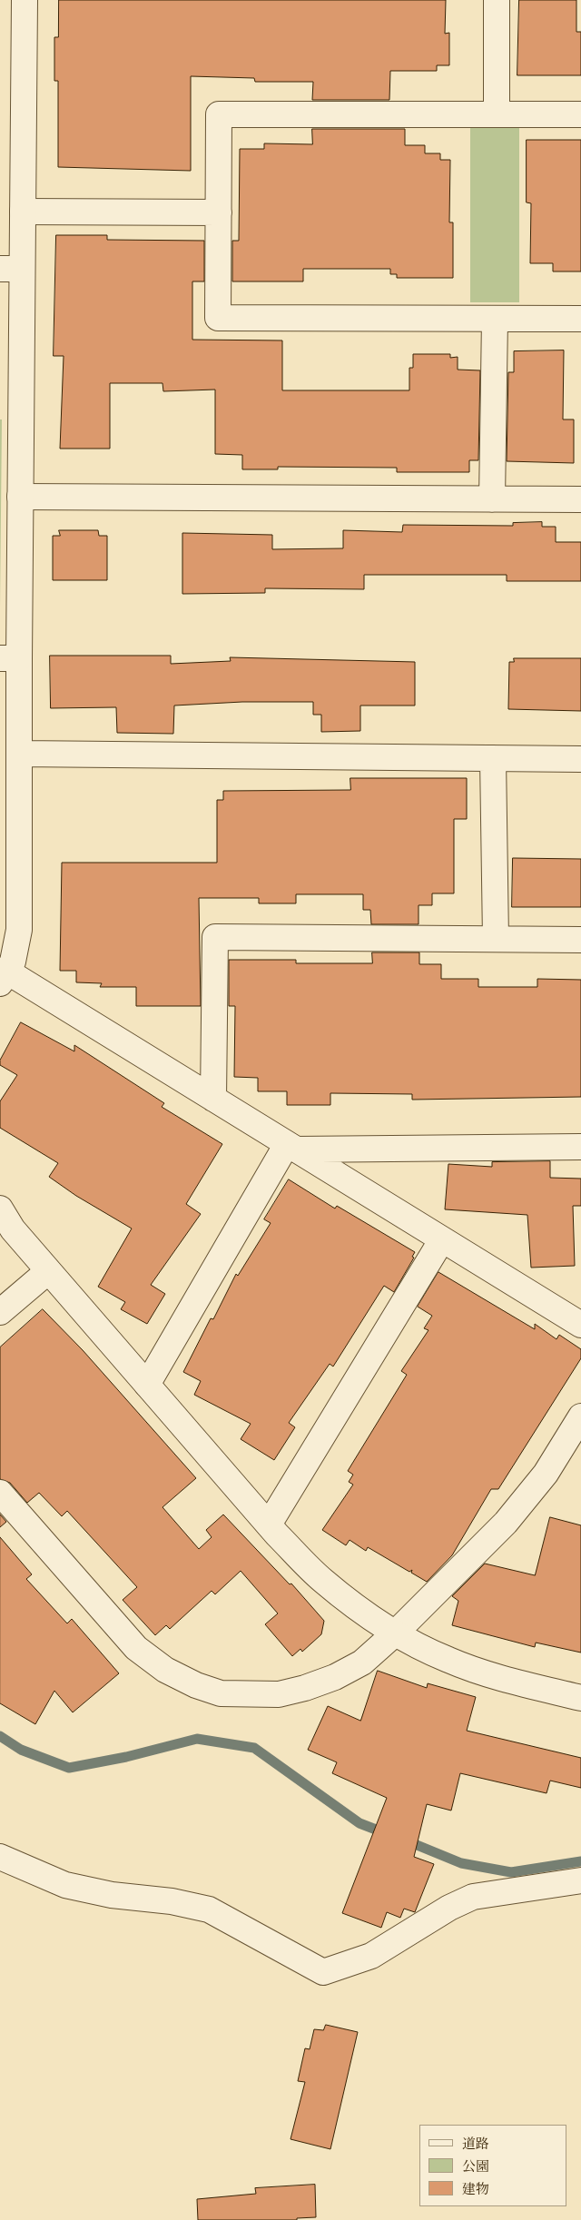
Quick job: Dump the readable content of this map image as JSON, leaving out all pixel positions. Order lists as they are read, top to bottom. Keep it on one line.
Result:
{"legend":["道路","公園","建物"]}
